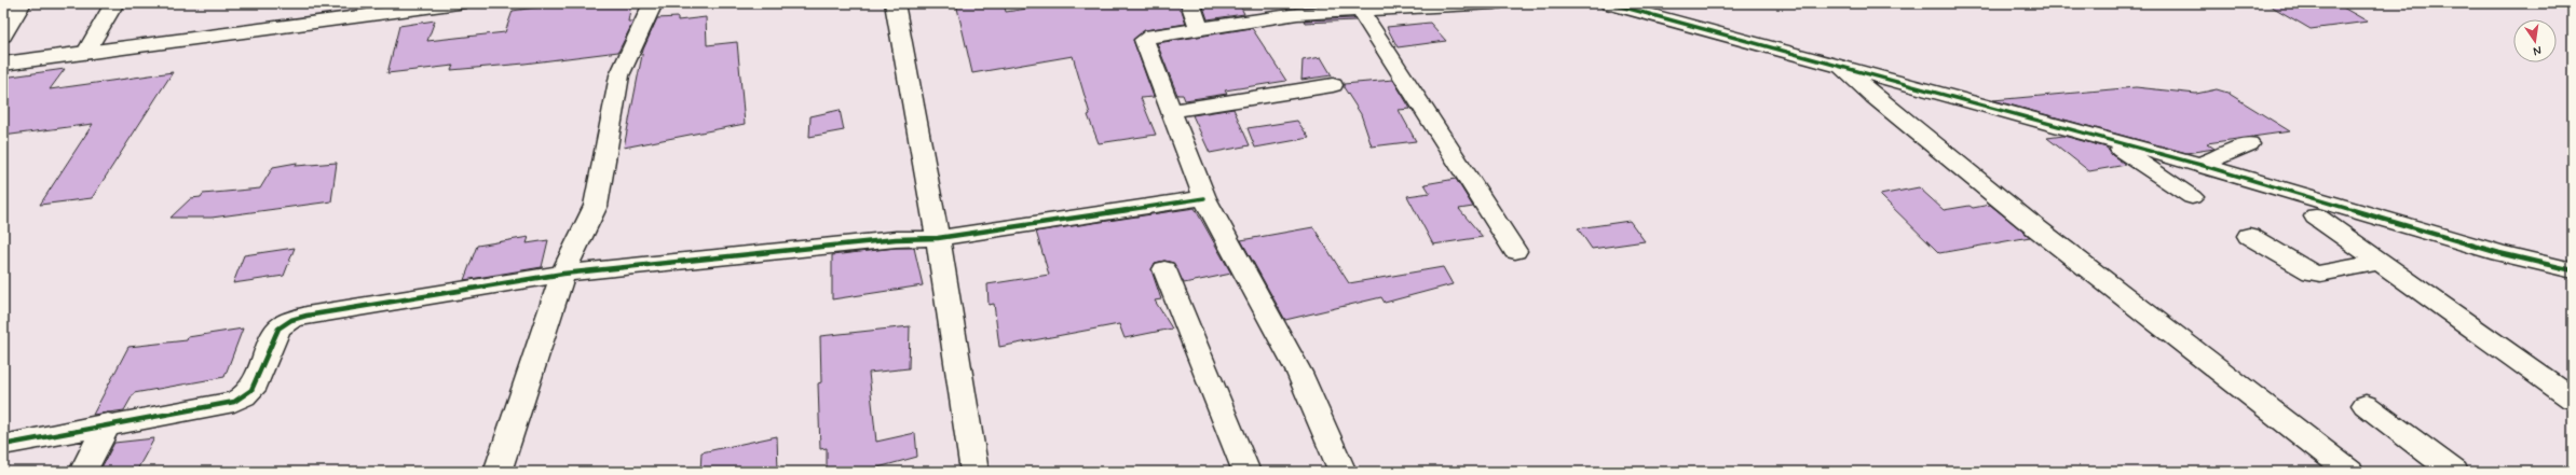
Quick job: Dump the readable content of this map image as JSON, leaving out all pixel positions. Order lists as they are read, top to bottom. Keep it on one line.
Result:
{"north":"bottom"}
